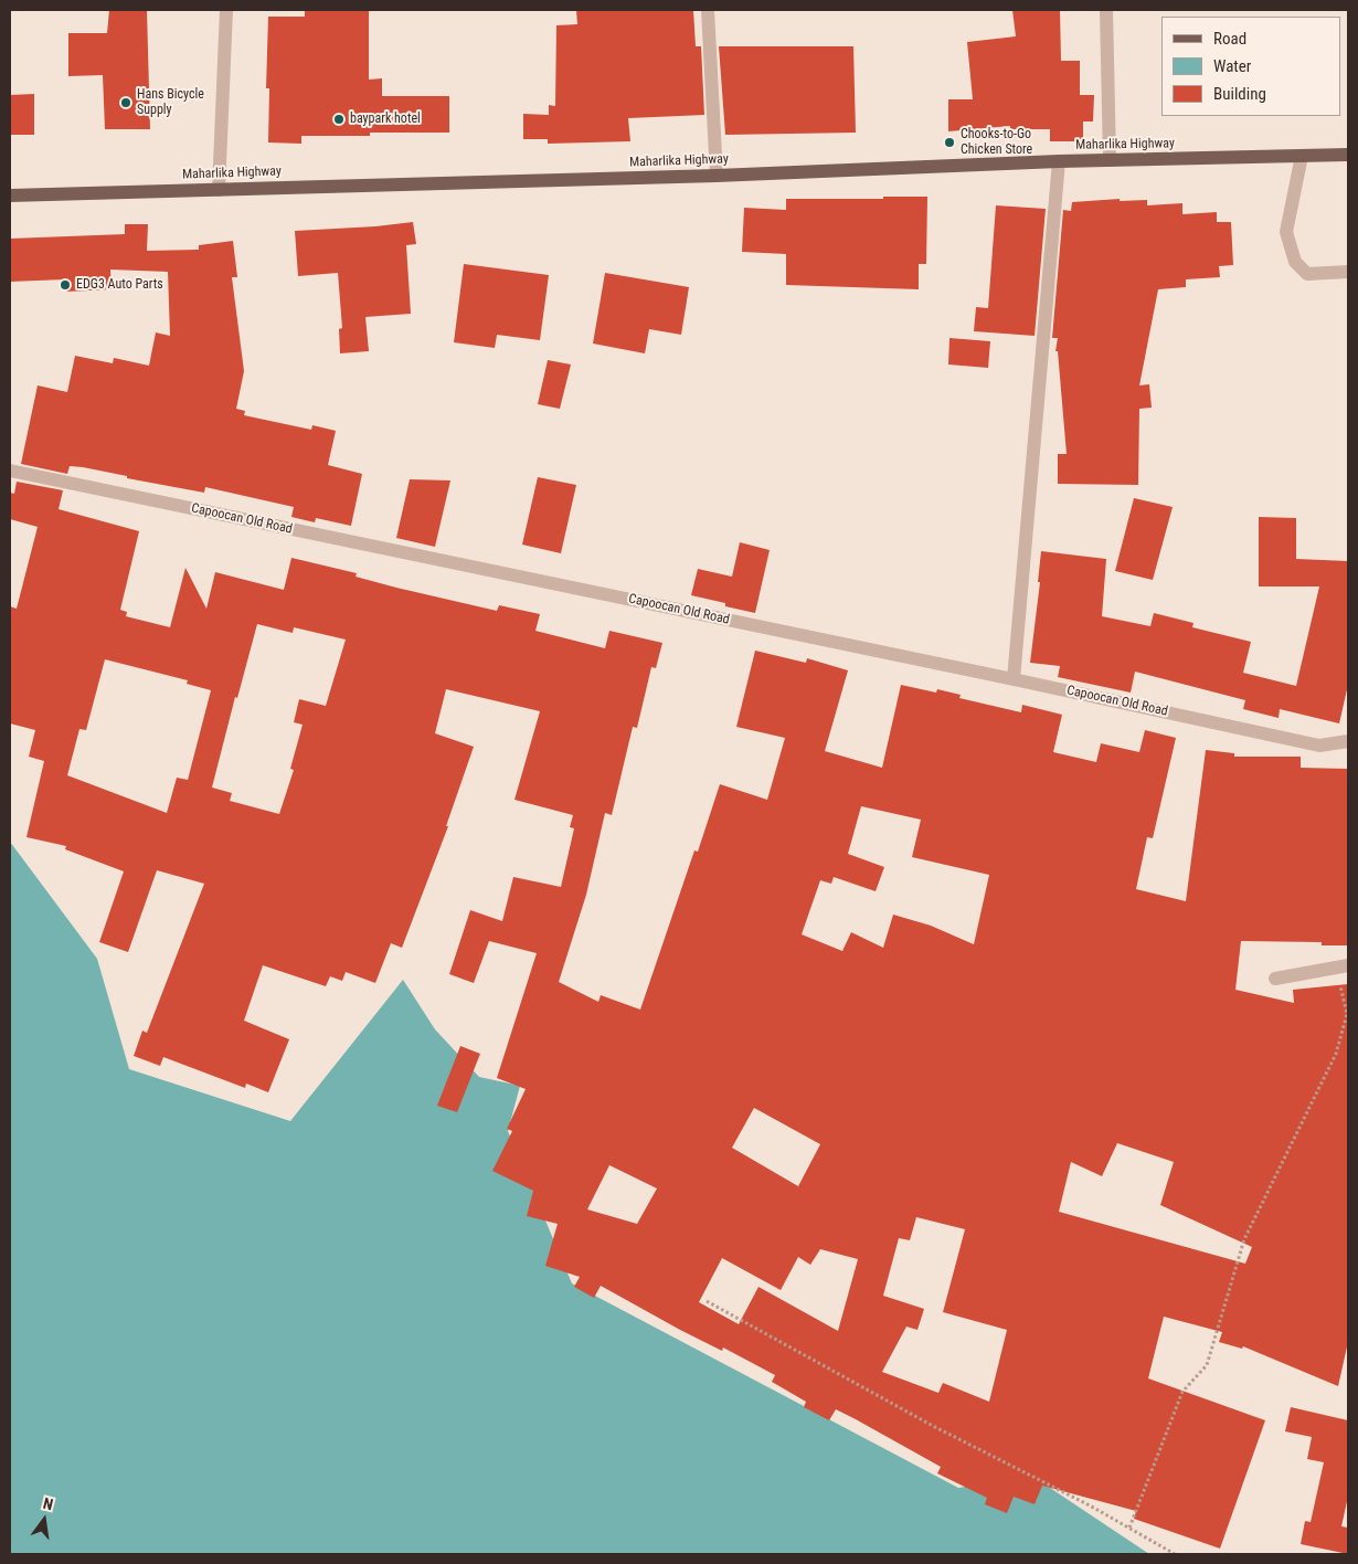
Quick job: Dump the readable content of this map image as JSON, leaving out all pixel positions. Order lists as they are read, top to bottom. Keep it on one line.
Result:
{"streets":{"main road":["Maharlika Highway"],"street":["Capoocan Old Road"]},"places":["Hans Bicycle Supply","baypark hotel","Chooks-to-Go Chicken Store","EDG3 Auto Parts"],"legend":["Road","Water","Building"],"north":"top"}
